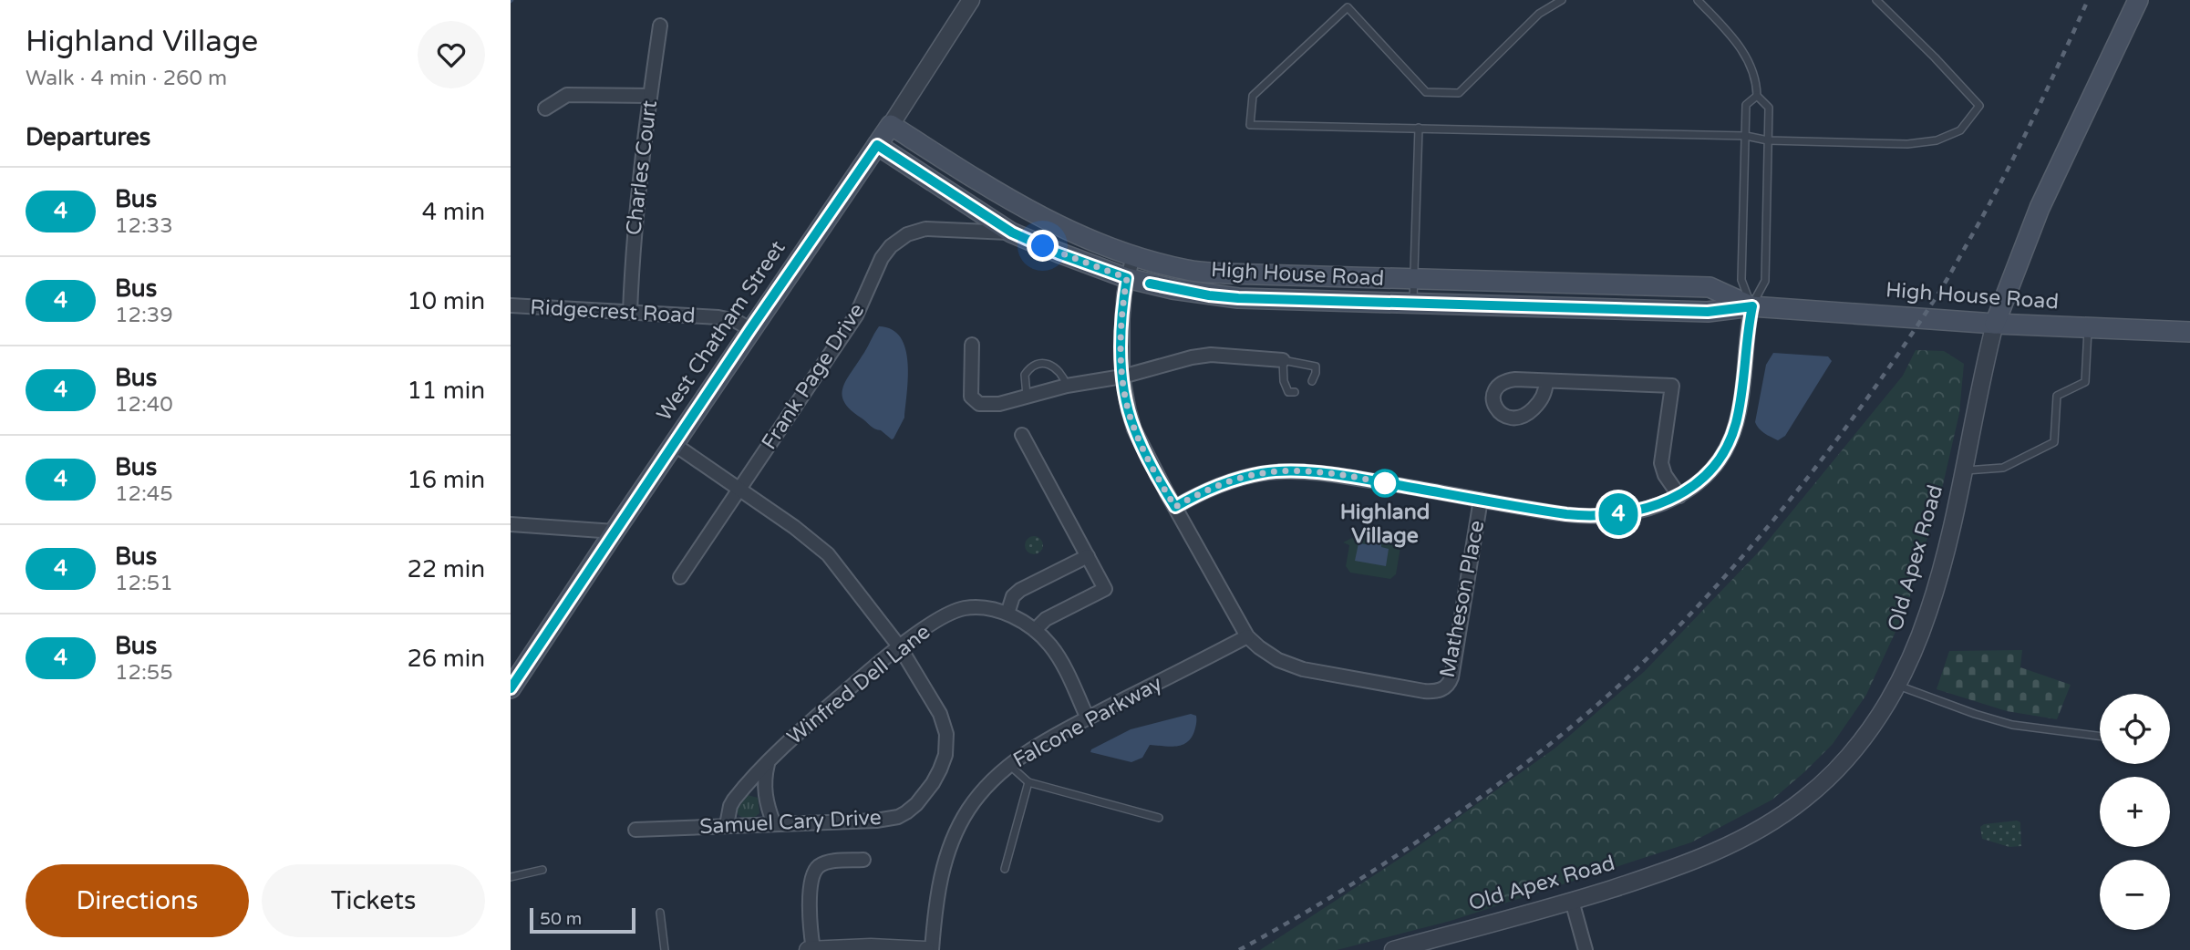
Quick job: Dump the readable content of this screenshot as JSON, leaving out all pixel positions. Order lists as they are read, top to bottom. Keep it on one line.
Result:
{"streets":{"main road":["High House Road","West Chatham Street","Old Apex Road"],"street":["Charles Court","Ridgecrest Road","Frank Page Drive","Matheson Place","Winfred Dell Lane","Falcone Parkway","Samuel Cary Drive"]},"crossings":[["Charles Court","Ridgecrest Road"],["High House Road","West Chatham Street"],["High House Road","Frank Page Drive"],["High House Road","Old Apex Road"],["High House Road","Matheson Place"],["Ridgecrest Road","West Chatham Street"],["West Chatham Street","Samuel Cary Drive"],["Frank Page Drive","Samuel Cary Drive"],["Matheson Place","Falcone Parkway"],["Winfred Dell Lane","Falcone Parkway"],["Winfred Dell Lane","Samuel Cary Drive"]],"places":["Highland Village"],"lines":["bus line 4"],"scale_bar":"50 m","page":{"heading":[["Highland Village","Walk · 4 min · 260 m"],"Departures"],"on_map":"4","list":[{"mark":"4","name":"Bus","note":"12:33","value":"4 min"},{"mark":"4","name":"Bus","note":"12:39","value":"10 min"},{"mark":"4","name":"Bus","note":"12:40","value":"11 min"},{"mark":"4","name":"Bus","note":"12:45","value":"16 min"},{"mark":"4","name":"Bus","note":"12:51","value":"22 min"},{"mark":"4","name":"Bus","note":"12:55","value":"26 min"}],"map_buttons":["+","−"],"buttons":["Directions","Tickets"],"scale":"50 m"}}
